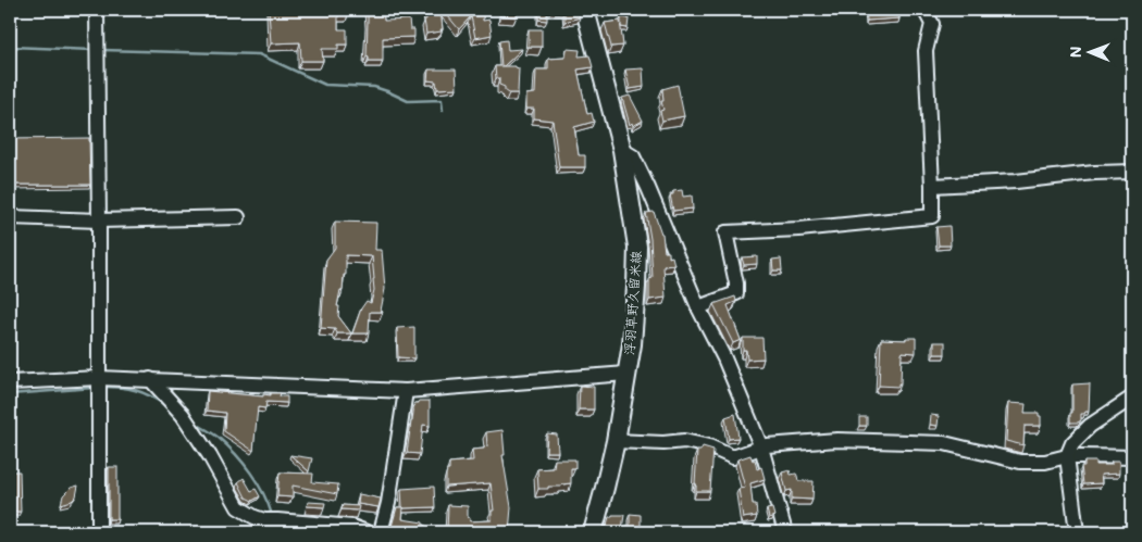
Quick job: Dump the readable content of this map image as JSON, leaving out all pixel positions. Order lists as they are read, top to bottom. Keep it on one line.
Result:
{"streets":{"main road":["浮羽草野久留米線"]},"north":"left"}
